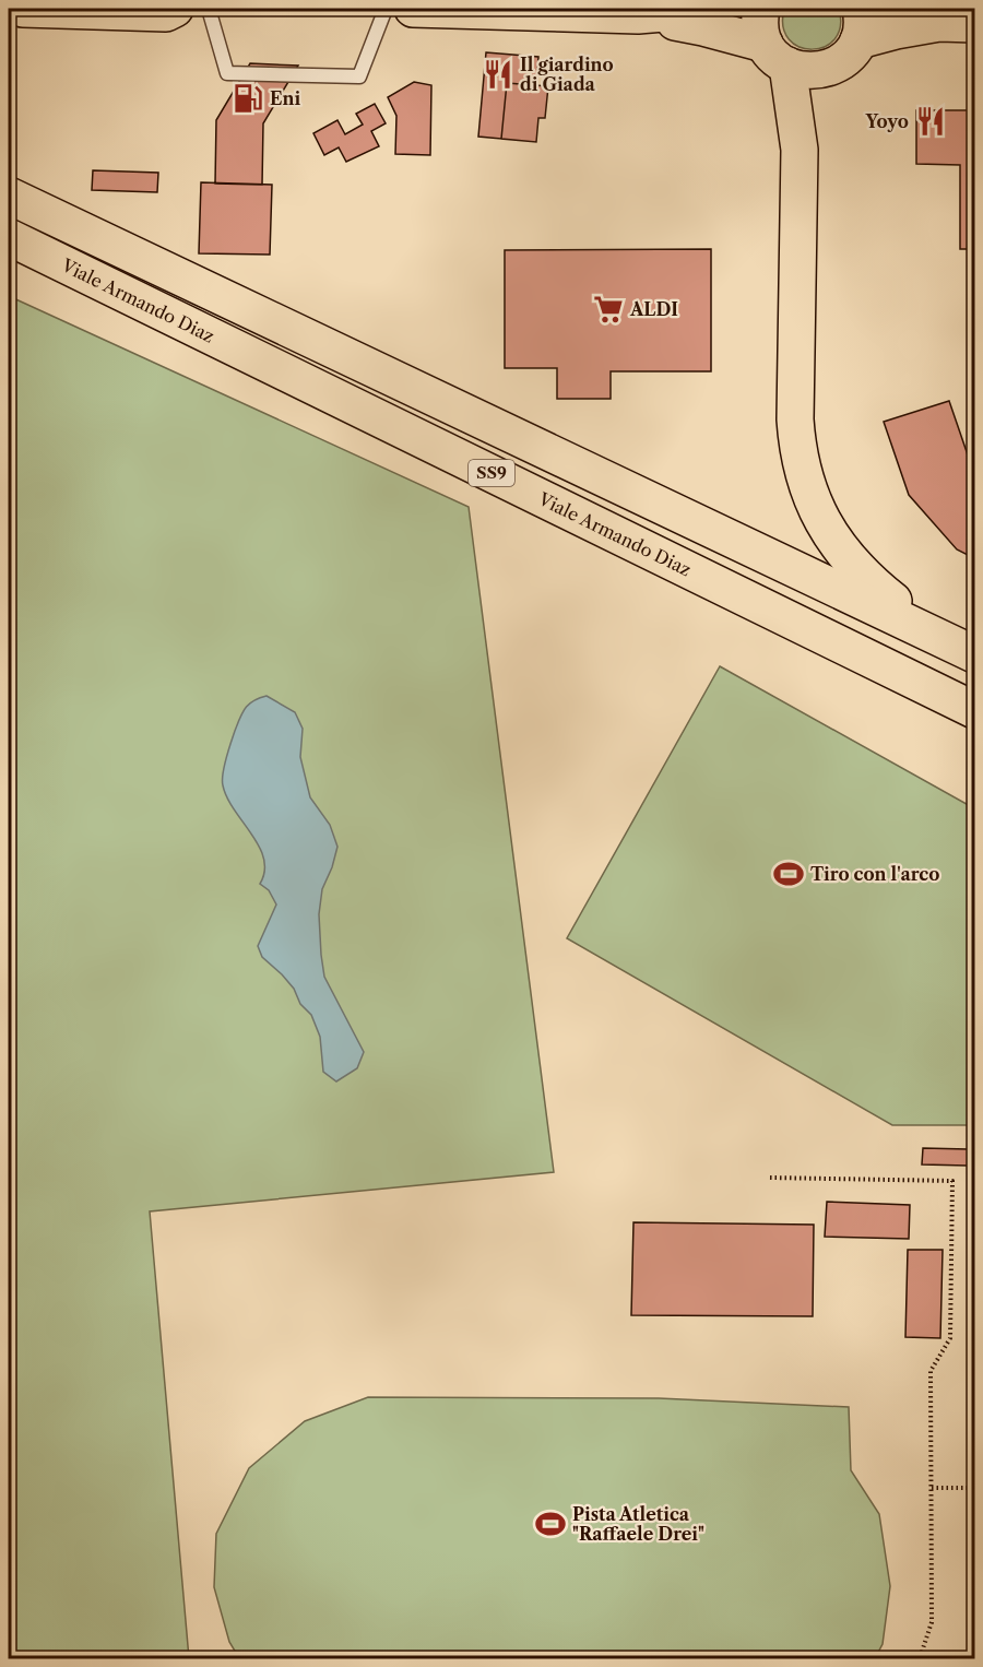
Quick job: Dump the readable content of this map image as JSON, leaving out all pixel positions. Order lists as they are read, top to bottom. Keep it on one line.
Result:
{"streets":{"main road":["Viale Armando Diaz","SS9"]},"places":{"restaurant":["Il giardino di Giada","Yoyo"],"fuel station":["Eni"],"supermarket":["ALDI"],"sports":["Tiro con l'arco","Pista Atletica \"Raffaele Drei\""]}}
